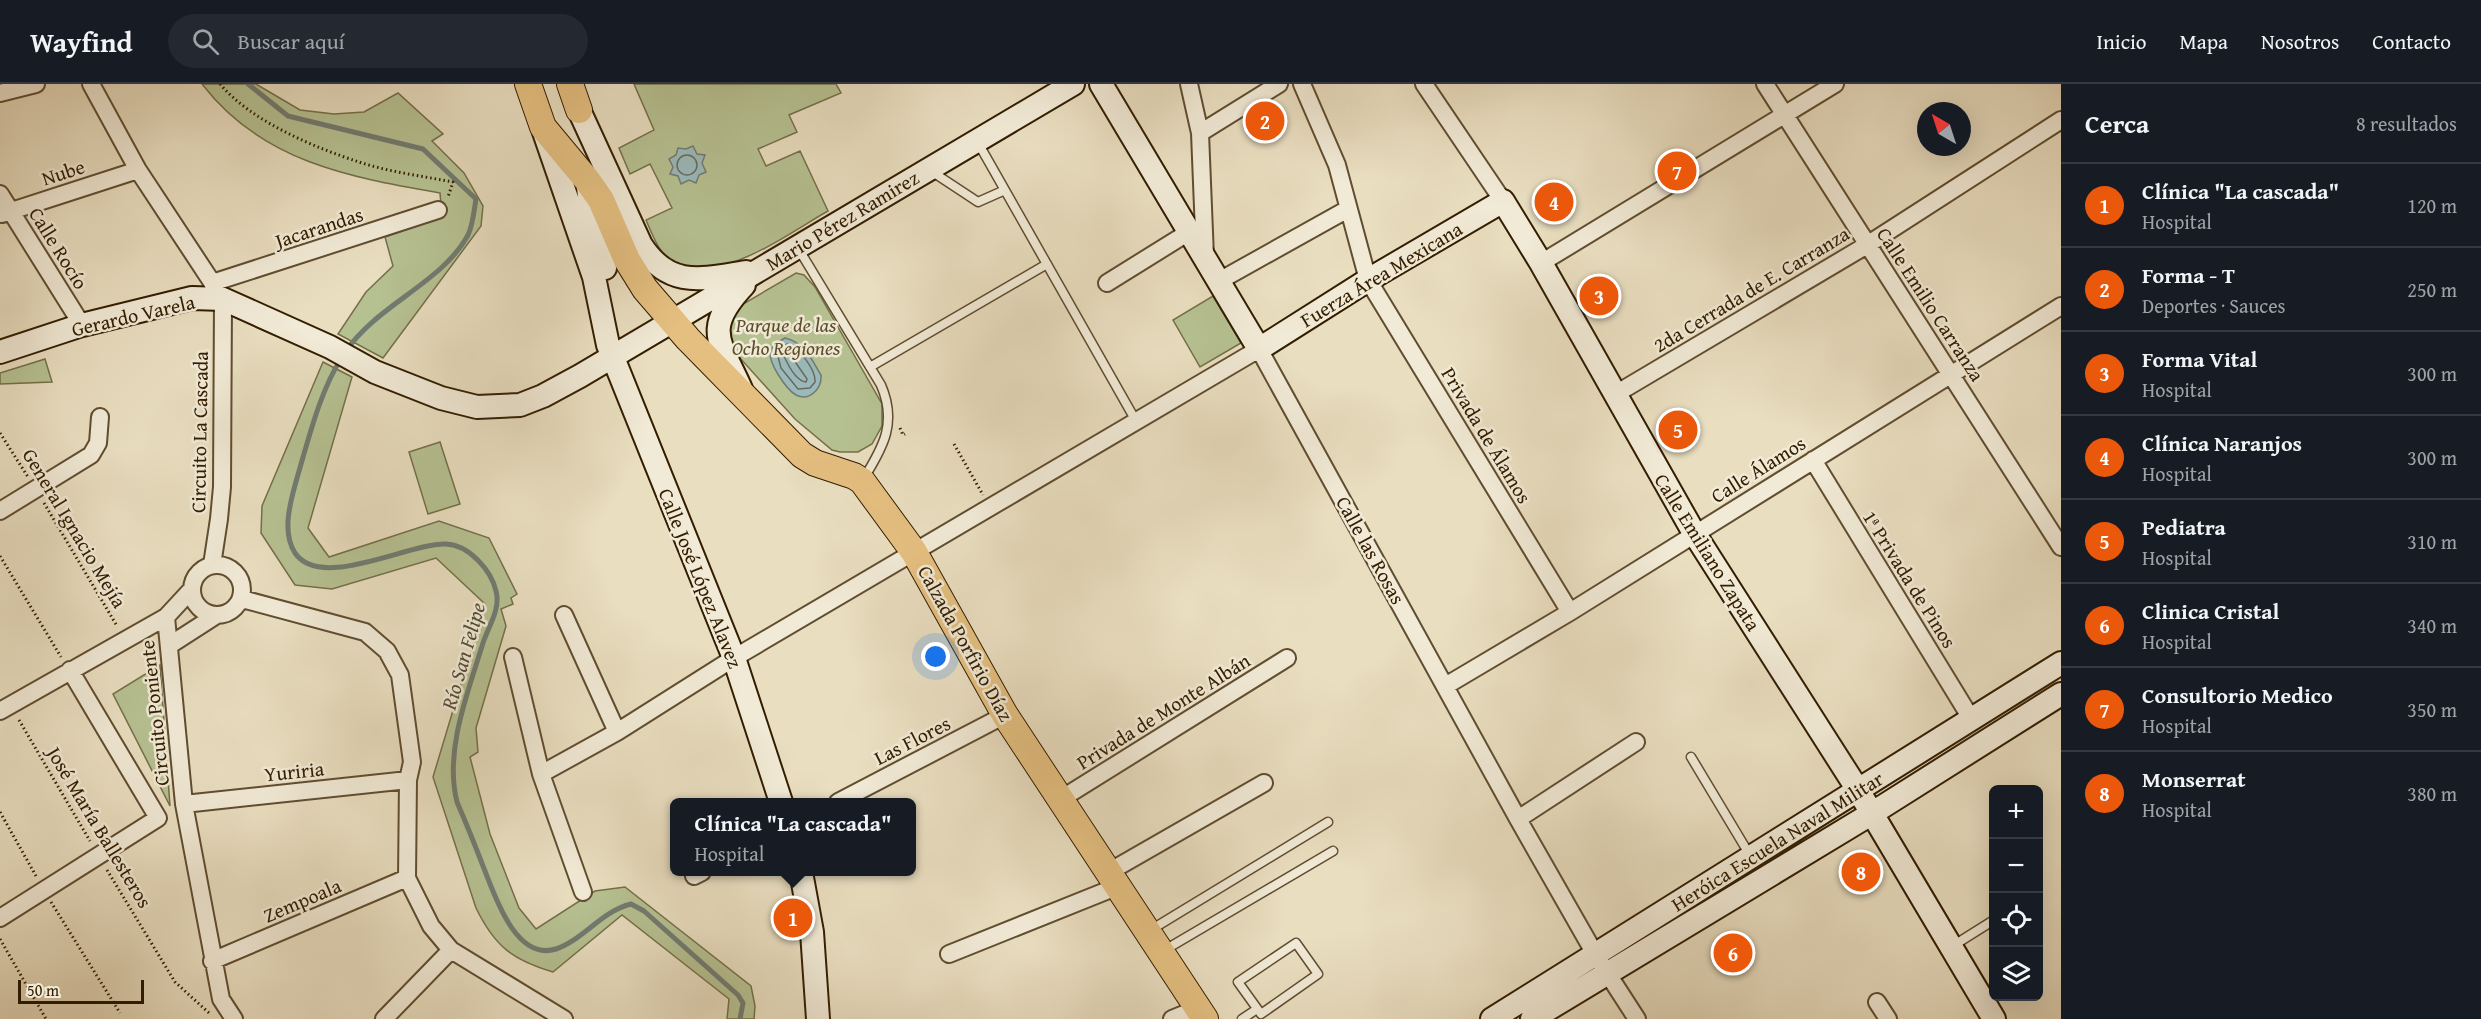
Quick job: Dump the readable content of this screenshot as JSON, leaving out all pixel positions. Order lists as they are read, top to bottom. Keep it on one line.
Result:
{"streets":{"main road":["Mario Pérez Ramirez","Fuerza Área Mexicana","Gerardo Varela","Calle las Rosas","Calle Emiliano Zapata","Calle José López Alavez","Calzada Porfirio Díaz","Heróica Escuela Naval Militar"],"street":["Nube","Jacarandas","Calle Rocío","2da Cerrada de E. Carranza","Calle Emilio Carranza","Circuito La Cascada","Privada de Álamos","Calle Álamos","1ª Privada de Pinos","Privada de Monte Albán","Circuito Poniente","Las Flores","Yuriria","Zempoala"],"path":["General Ignacio Mejía","José María Ballesteros"]},"crossings":[["Nube","Calle Rocío"],["Mario Pérez Ramirez","Gerardo Varela"],["Mario Pérez Ramirez","Calle José López Alavez"],["Jacarandas","Gerardo Varela"],["Jacarandas","Circuito La Cascada"],["Calle Rocío","Gerardo Varela"],["Fuerza Área Mexicana","Privada de Álamos"],["Fuerza Área Mexicana","Calle las Rosas"],["Fuerza Área Mexicana","Calle Emiliano Zapata"],["2da Cerrada de E. Carranza","Calle Emilio Carranza"],["2da Cerrada de E. Carranza","Calle Emiliano Zapata"],["Calle Emilio Carranza","Calle Álamos"],["Gerardo Varela","Circuito La Cascada"],["Gerardo Varela","Calle José López Alavez"],["Privada de Álamos","Calle Álamos"],["Calle Álamos","Calle las Rosas"],["Calle Álamos","Calle Emiliano Zapata"],["Calle Álamos","1ª Privada de Pinos"],["Calle las Rosas","Heróica Escuela Naval Militar"],["Calle Emiliano Zapata","Heróica Escuela Naval Militar"],["1ª Privada de Pinos","Heróica Escuela Naval Militar"],["Calzada Porfirio Díaz","Privada de Monte Albán"],["Calzada Porfirio Díaz","Las Flores"],["Circuito Poniente","Yuriria"],["Circuito Poniente","Zempoala"]],"water":["Río San Felipe"],"parks":["Parque de las Ocho Regiones"],"scale_bar":"50 m","north":"top left","page":{"header":"Wayfind","search":"Buscar aquí","nav":["Inicio","Mapa","Nosotros","Contacto"],"heading":["Cerca","8 resultados"],"pins":["2","7","4","3","5","8","1","6"],"list":[{"mark":"1","name":"Clínica \"La cascada\"","note":"Hospital","value":"120 m"},{"mark":"2","name":"Forma - T","note":"Deportes · Sauces","value":"250 m"},{"mark":"3","name":"Forma Vital","note":"Hospital","value":"300 m"},{"mark":"4","name":"Clínica Naranjos","note":"Hospital","value":"300 m"},{"mark":"5","name":"Pediatra","note":"Hospital","value":"310 m"},{"mark":"6","name":"Clinica Cristal","note":"Hospital","value":"340 m"},{"mark":"7","name":"Consultorio Medico","note":"Hospital","value":"350 m"},{"mark":"8","name":"Monserrat","note":"Hospital","value":"380 m"}],"map_buttons":["+","−"],"popup":["Clínica \"La cascada\"","Hospital"],"scale":"50 m"}}
